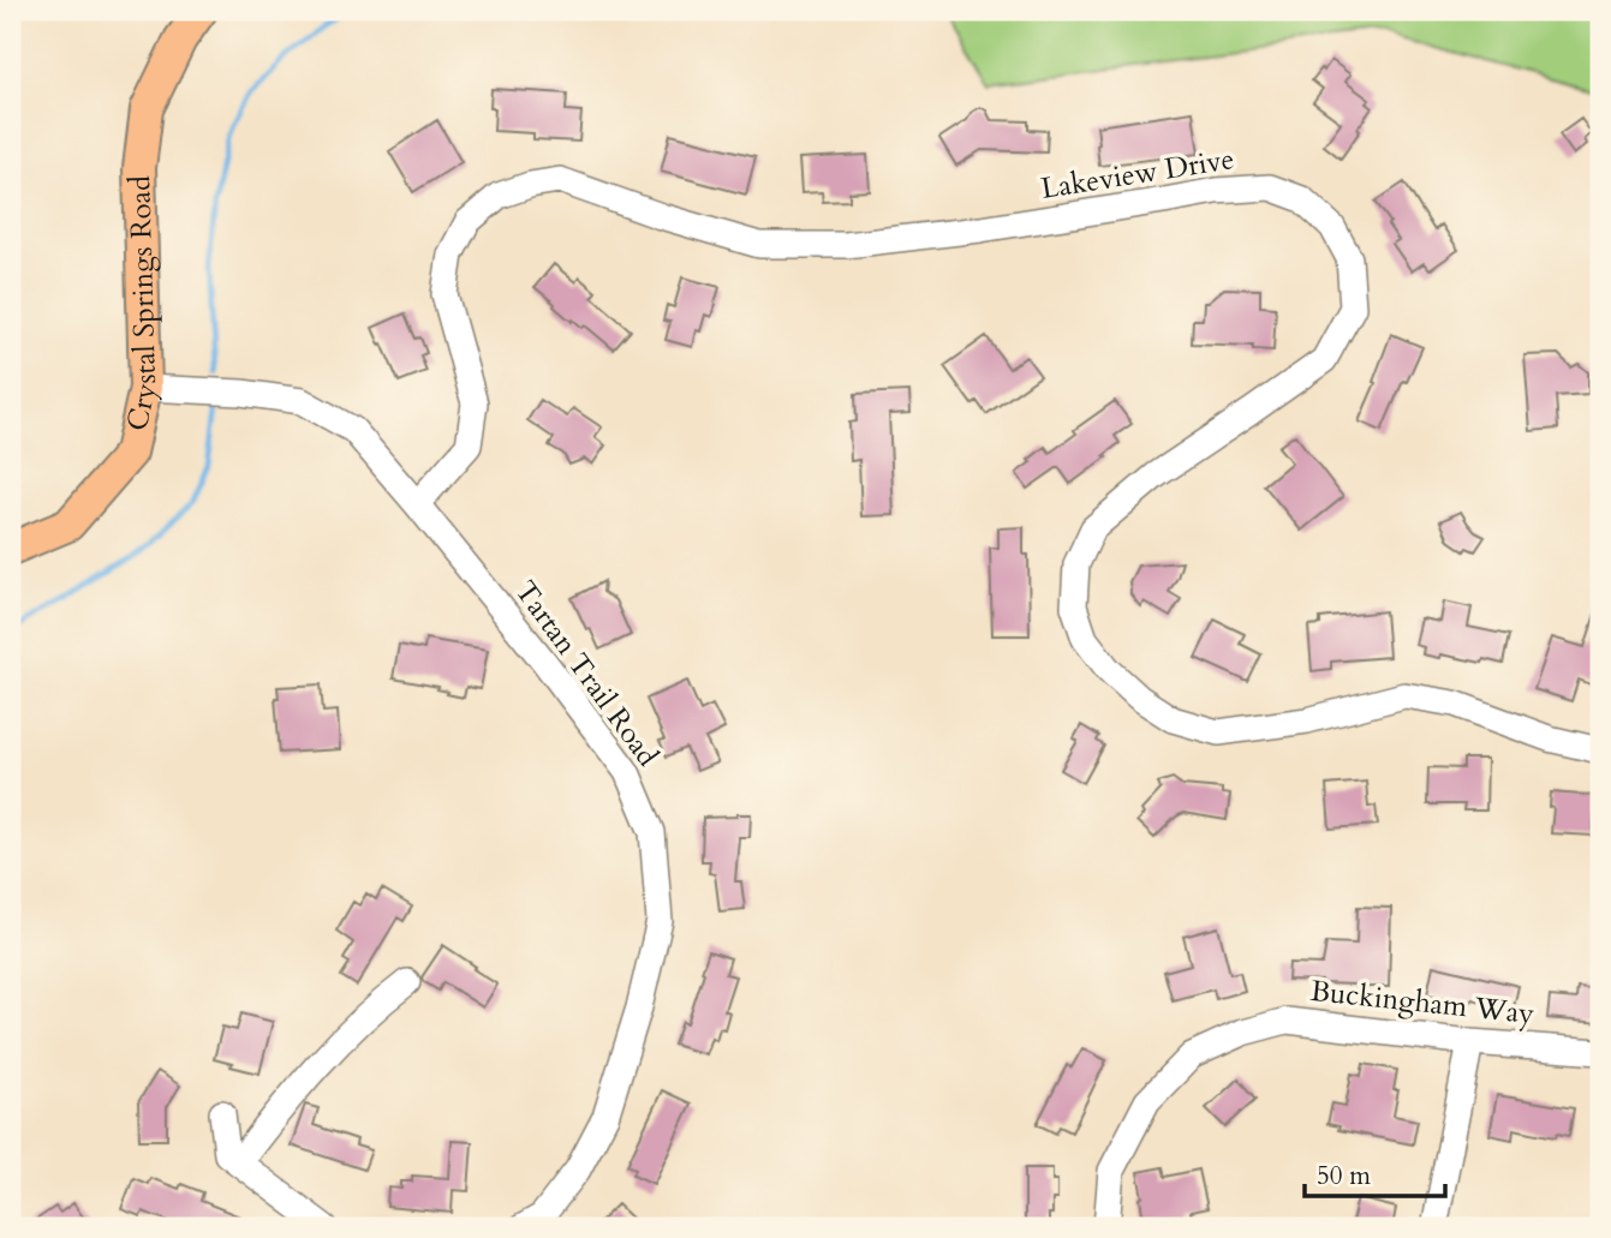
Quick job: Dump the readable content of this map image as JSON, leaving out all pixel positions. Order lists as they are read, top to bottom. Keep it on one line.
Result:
{"streets":{"main road":["Crystal Springs Road"],"street":["Lakeview Drive","Tartan Trail Road","Buckingham Way"]},"crossings":[["Lakeview Drive","Tartan Trail Road"],["Crystal Springs Road","Tartan Trail Road"]],"scale_bar":"50 m"}
